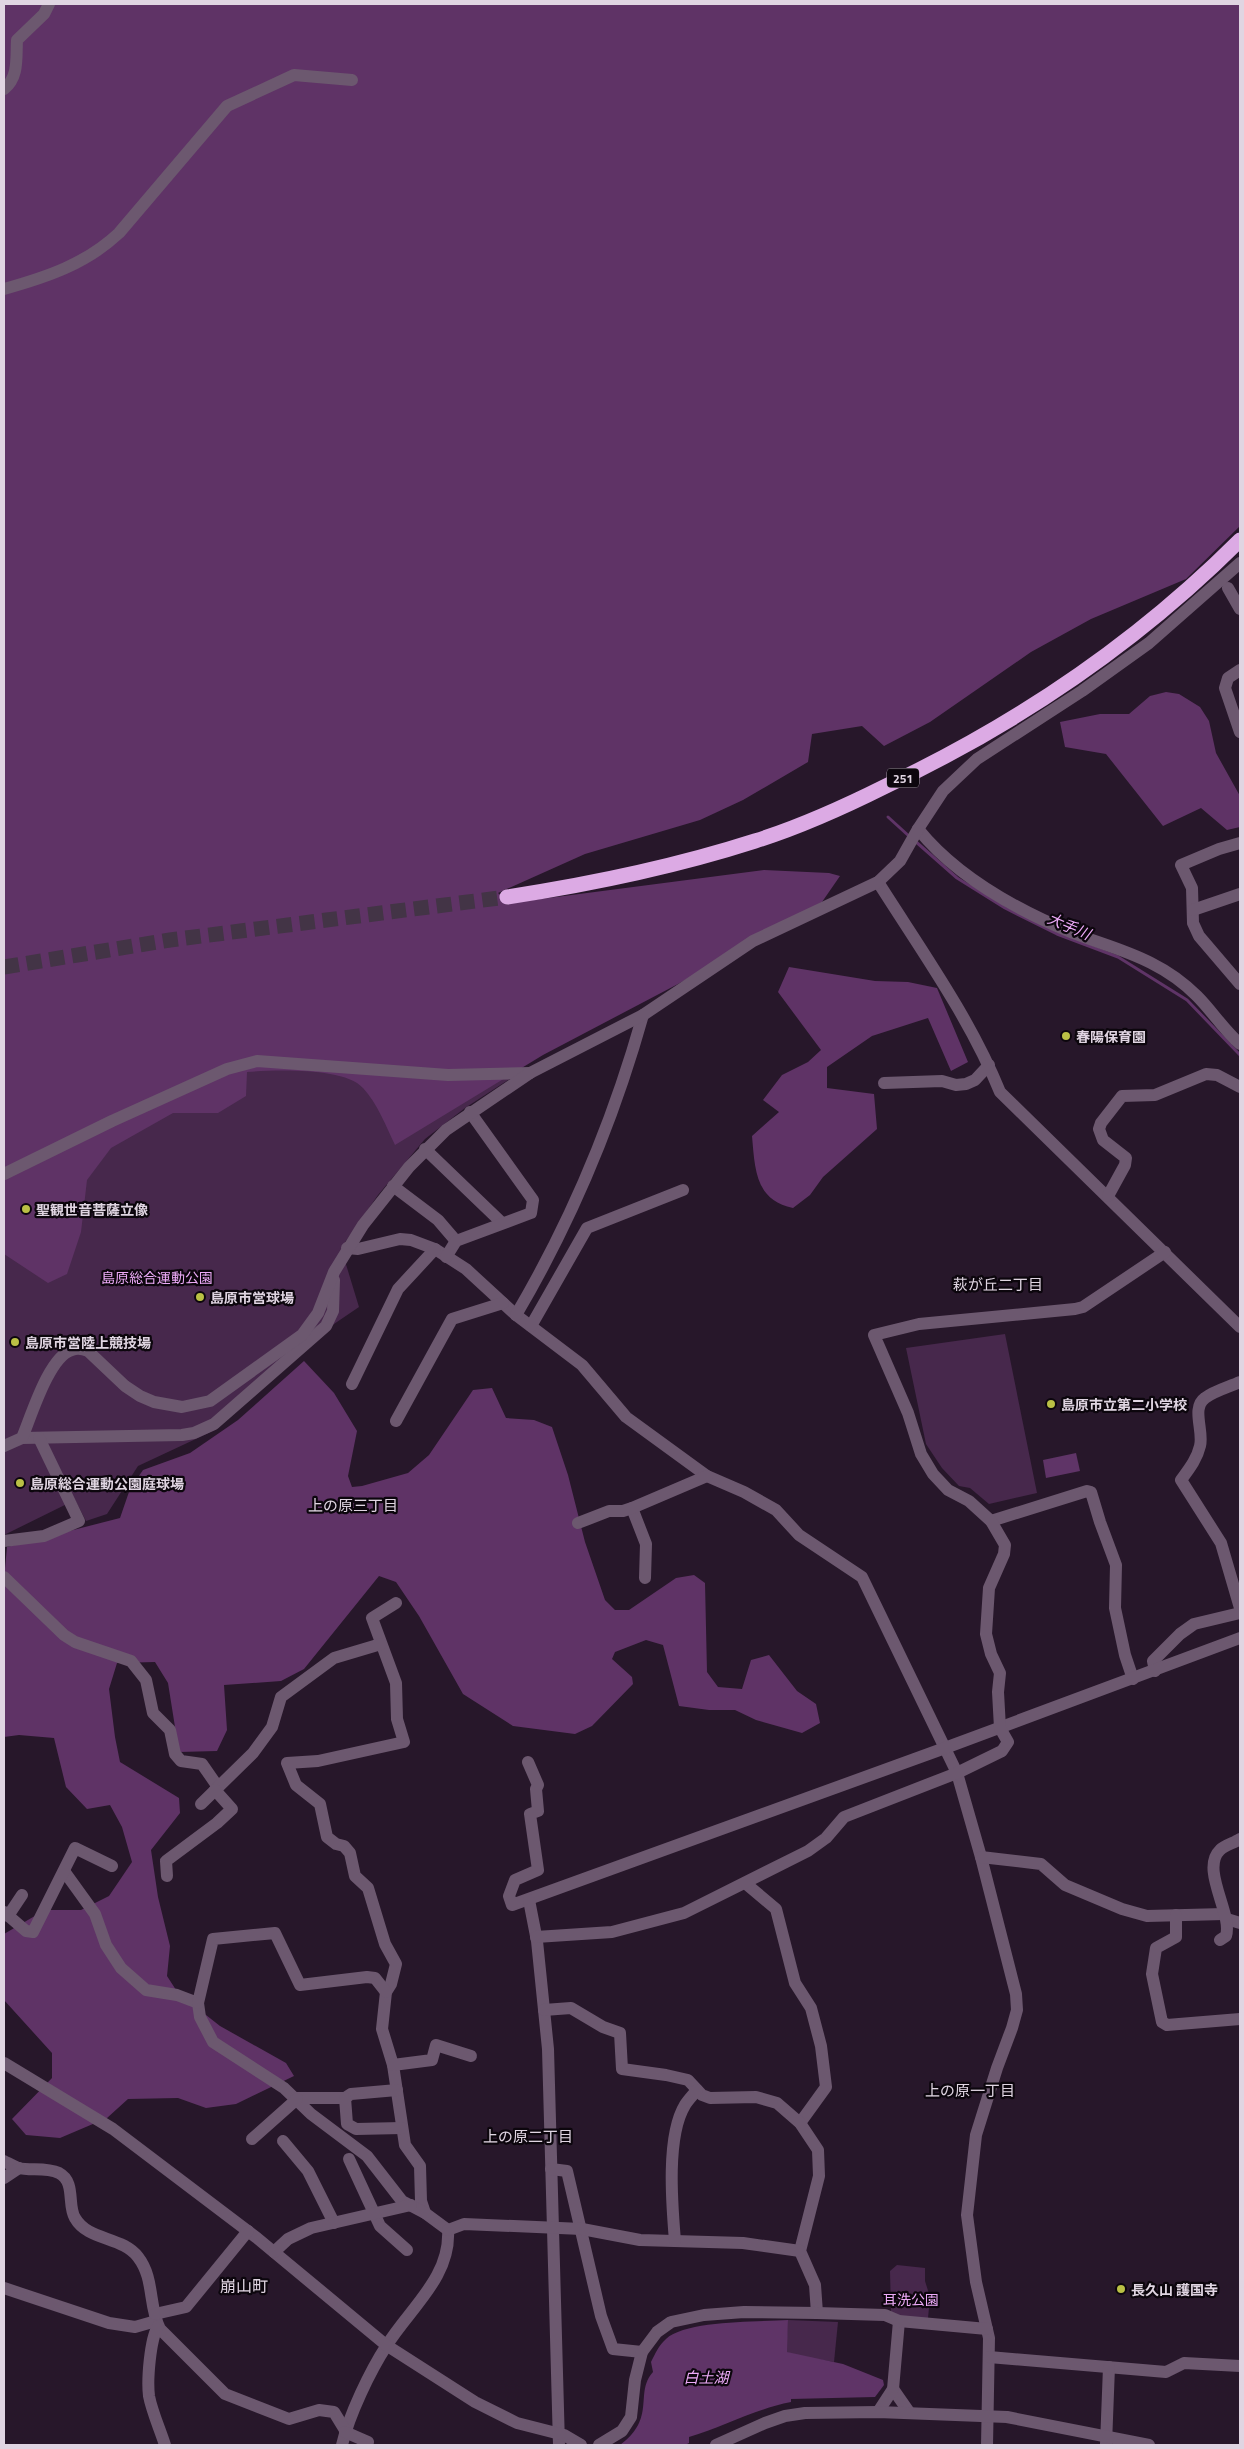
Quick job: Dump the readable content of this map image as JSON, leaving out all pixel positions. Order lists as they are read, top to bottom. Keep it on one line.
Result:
{"streets":{"highway":["251"]},"districts":["萩が丘二丁目","上の原三丁目","上の原一丁目","上の原二丁目","崩山町"],"water":["大手川","白土湖"],"parks":["島原総合運動公園","耳洗公園"],"places":["春陽保育園","聖観世音菩薩立像","島原市営球場","島原市営陸上競技場","島原市立第二小学校","島原総合運動公園庭球場","長久山 護国寺"]}
